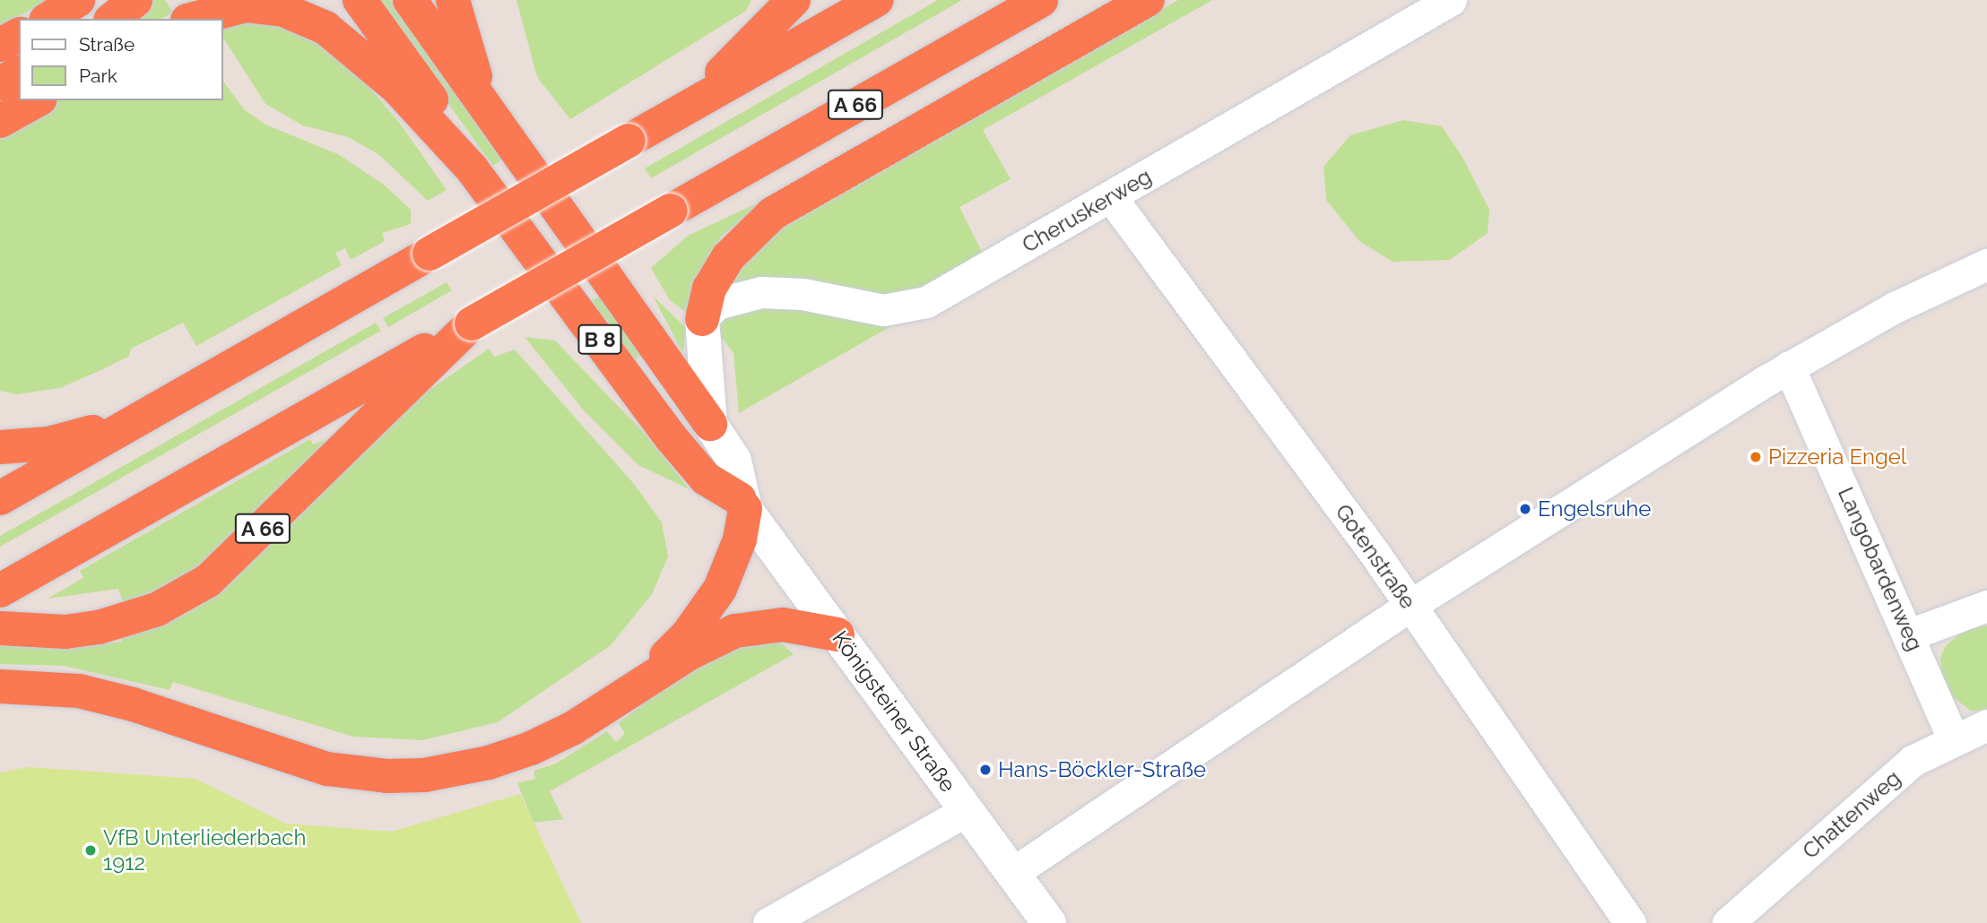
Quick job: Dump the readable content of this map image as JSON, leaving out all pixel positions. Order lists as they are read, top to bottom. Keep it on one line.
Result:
{"streets":{"highway":["A 66","B 8"],"main road":["Königsteiner Straße"],"street":["Cheruskerweg","Gotenstraße","Langobardenweg","Chattenweg"]},"crossings":[["Cheruskerweg","Gotenstraße"],["B 8","Königsteiner Straße"],["Langobardenweg","Chattenweg"]],"places":["Pizzeria Engel","Engelsruhe","Hans-Böckler-Straße","VfB Unterliederbach 1912"],"legend":["Straße","Park"]}
